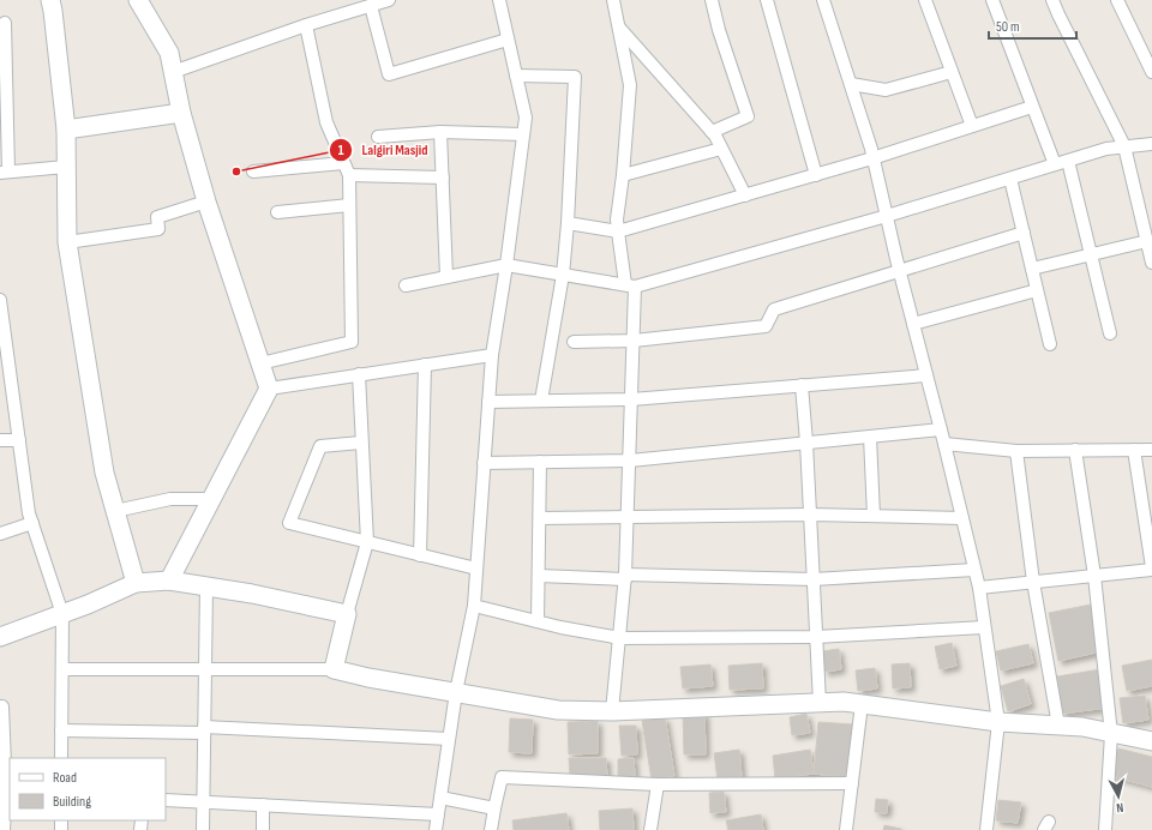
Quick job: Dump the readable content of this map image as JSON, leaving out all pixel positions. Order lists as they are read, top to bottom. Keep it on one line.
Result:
{"places":["Lalgiri Masjid"],"legend":["Road","Building"],"scale_bar":"50 m","north":"bottom"}
